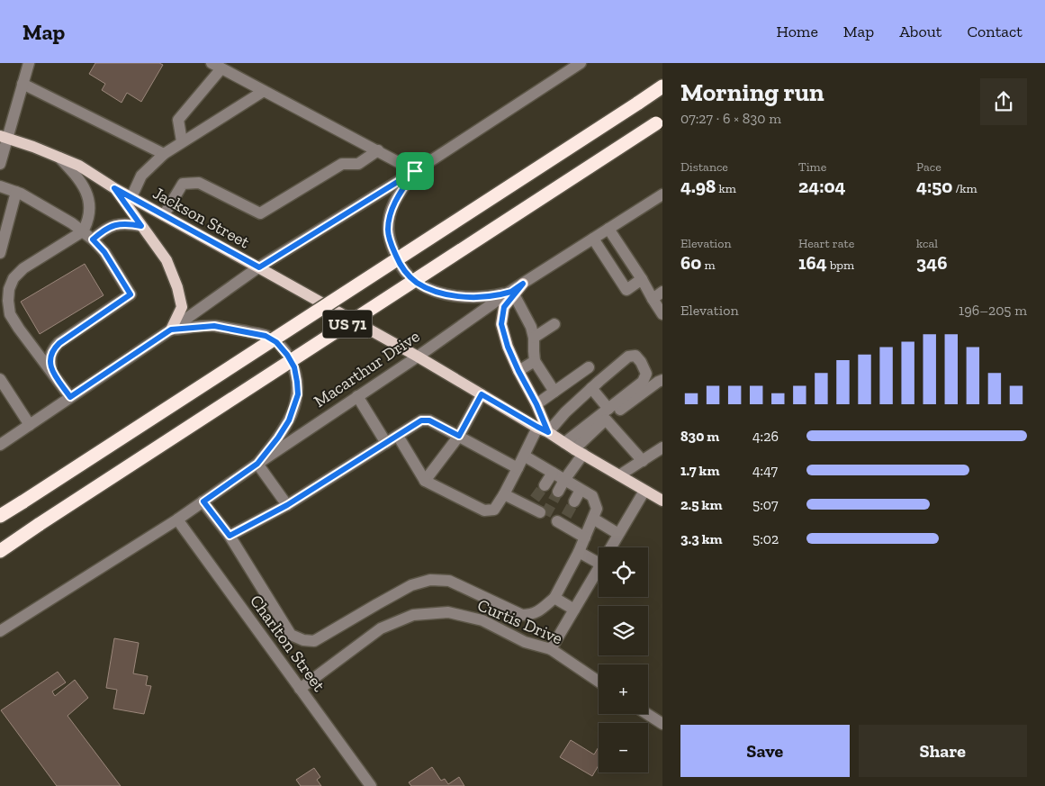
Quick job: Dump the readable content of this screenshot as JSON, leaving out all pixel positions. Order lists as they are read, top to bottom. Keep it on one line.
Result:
{"streets":{"highway":["US 71"],"main road":["Jackson Street"],"street":["Macarthur Drive","Curtis Drive","Charlton Street"]},"crossings":[["Jackson Street","Macarthur Drive"],["Macarthur Drive","Charlton Street"],["Curtis Drive","Charlton Street"]],"page":{"header":"Map","nav":["Home","Map","About","Contact"],"heading":["Morning run","07:27 · 6 × 830 m"],"stats":[["Distance","4.98 km"],["Time","24:04"],["Pace","4:50 /km"],["Elevation","60 m"],["Heart rate","164 bpm"],["kcal","346"]],"chart":["Elevation","196–205 m"],"list":[{"name":"830 m","note":"4:26"},{"name":"1.7 km","note":"4:47"},{"name":"2.5 km","note":"5:07"},{"name":"3.3 km","note":"5:02"}],"map_buttons":["+","−"],"buttons":["Save","Share"]}}
